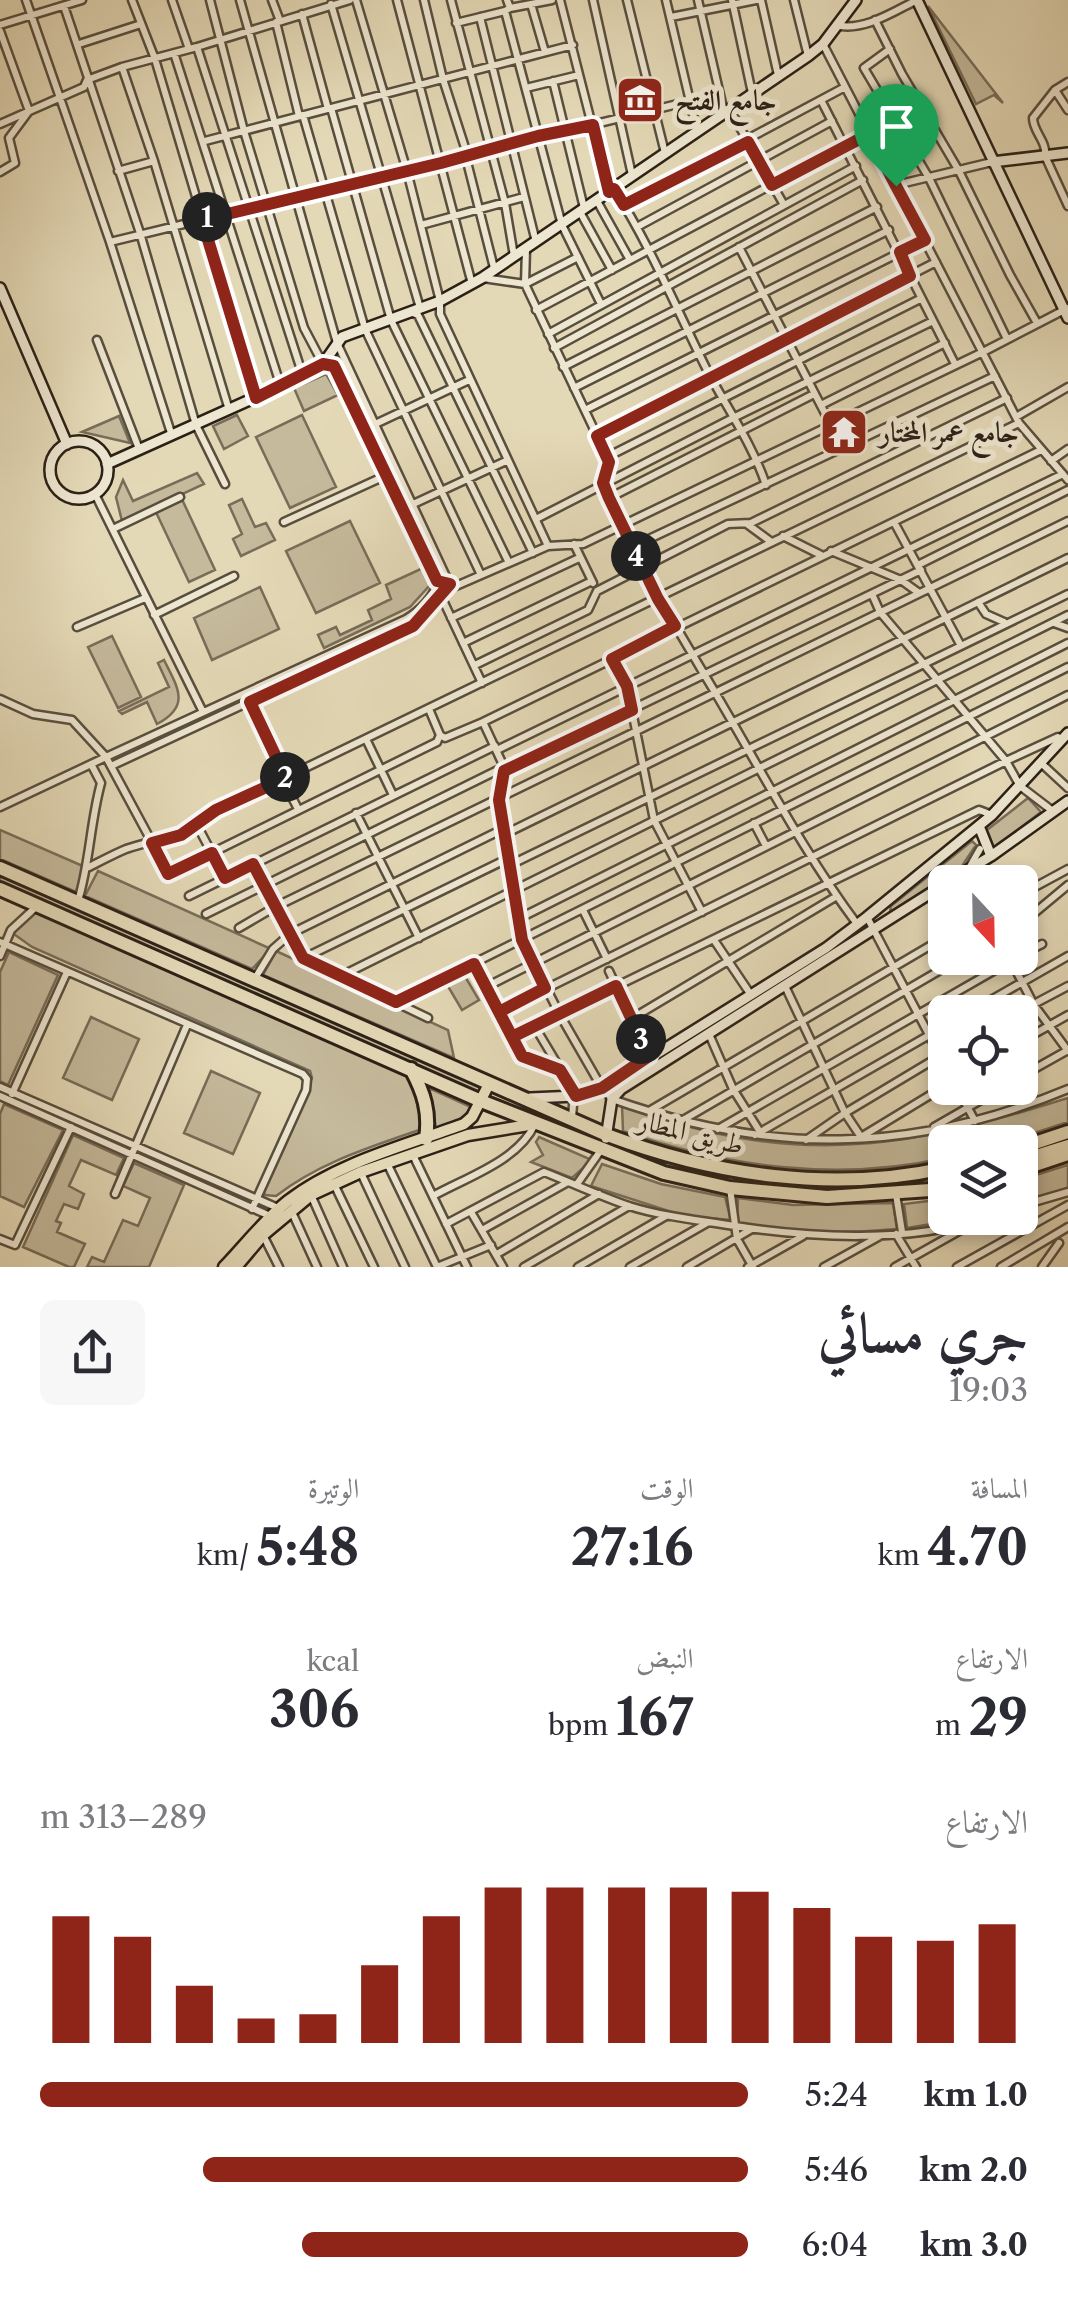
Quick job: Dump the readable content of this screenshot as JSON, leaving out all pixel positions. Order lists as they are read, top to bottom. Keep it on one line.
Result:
{"streets":{"highway":["طريق المطار"]},"places":{"museum":["جامع الفتح"],"temple":["جامع عمر المختار"]},"north":"bottom","page":{"pins":["1","4","2","3"],"heading":["جري مسائي","19:03"],"stats":[["المسافة","4.70 km"],["الوقت","27:16"],["الوتيرة","5:48 /km"],["الارتفاع","29 m"],["النبض","167 bpm"],["kcal","306"]],"chart":["الارتفاع","289–313 m"],"list":[{"name":"1.0 km","note":"5:24"},{"name":"2.0 km","note":"5:46"},{"name":"3.0 km","note":"6:04"}]}}
